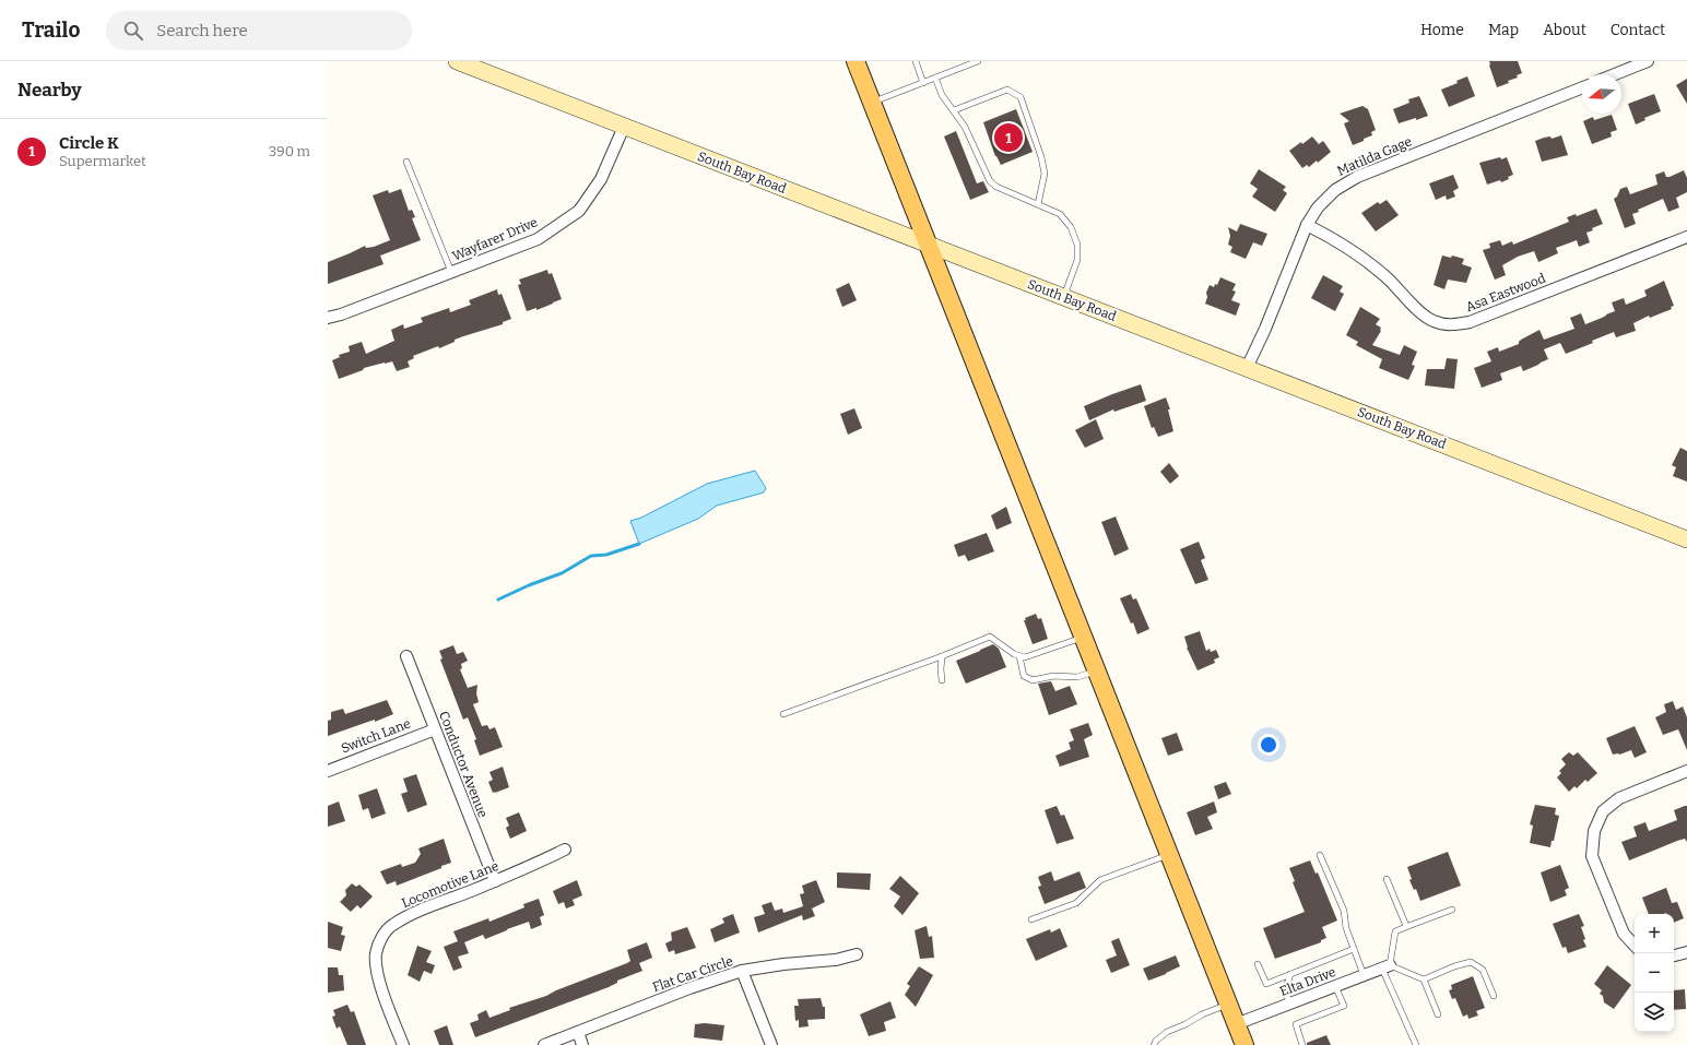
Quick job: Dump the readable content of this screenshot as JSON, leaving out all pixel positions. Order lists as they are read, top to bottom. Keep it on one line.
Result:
{"streets":{"street":["Matilda Gage","South Bay Road","Wayfarer Drive","Asa Eastwood","Switch Lane","Conductor Avenue","Locomotive Lane","Flat Car Circle","Elta Drive"]},"crossings":[["Matilda Gage","South Bay Road"],["Matilda Gage","Asa Eastwood"],["South Bay Road","Wayfarer Drive"],["Switch Lane","Conductor Avenue"],["Conductor Avenue","Locomotive Lane"]],"north":"left","page":{"header":"Trailo","search":"Search here","nav":["Home","Map","About","Contact"],"heading":"Nearby","list":[{"mark":"1","name":"Circle K","note":"Supermarket","value":"390 m"}],"pins":"1","map_buttons":["+","−"]}}
